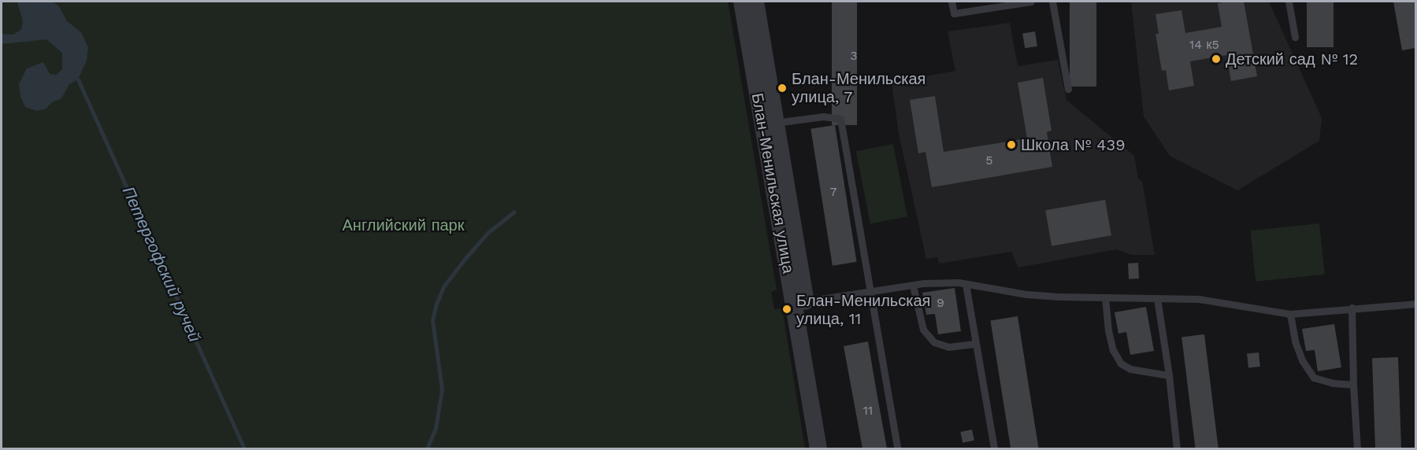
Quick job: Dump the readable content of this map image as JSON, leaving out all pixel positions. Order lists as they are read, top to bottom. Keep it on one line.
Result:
{"streets":{"street":["Блан-Менильская улица"]},"water":["Петергофский ручей"],"parks":["Английский парк"],"places":["Детский сад № 12","Блан-Менильская улица, 7","Школа № 439","Блан-Менильская улица, 11"],"house_numbers":["14 к5","3","5","7","9","11"]}
